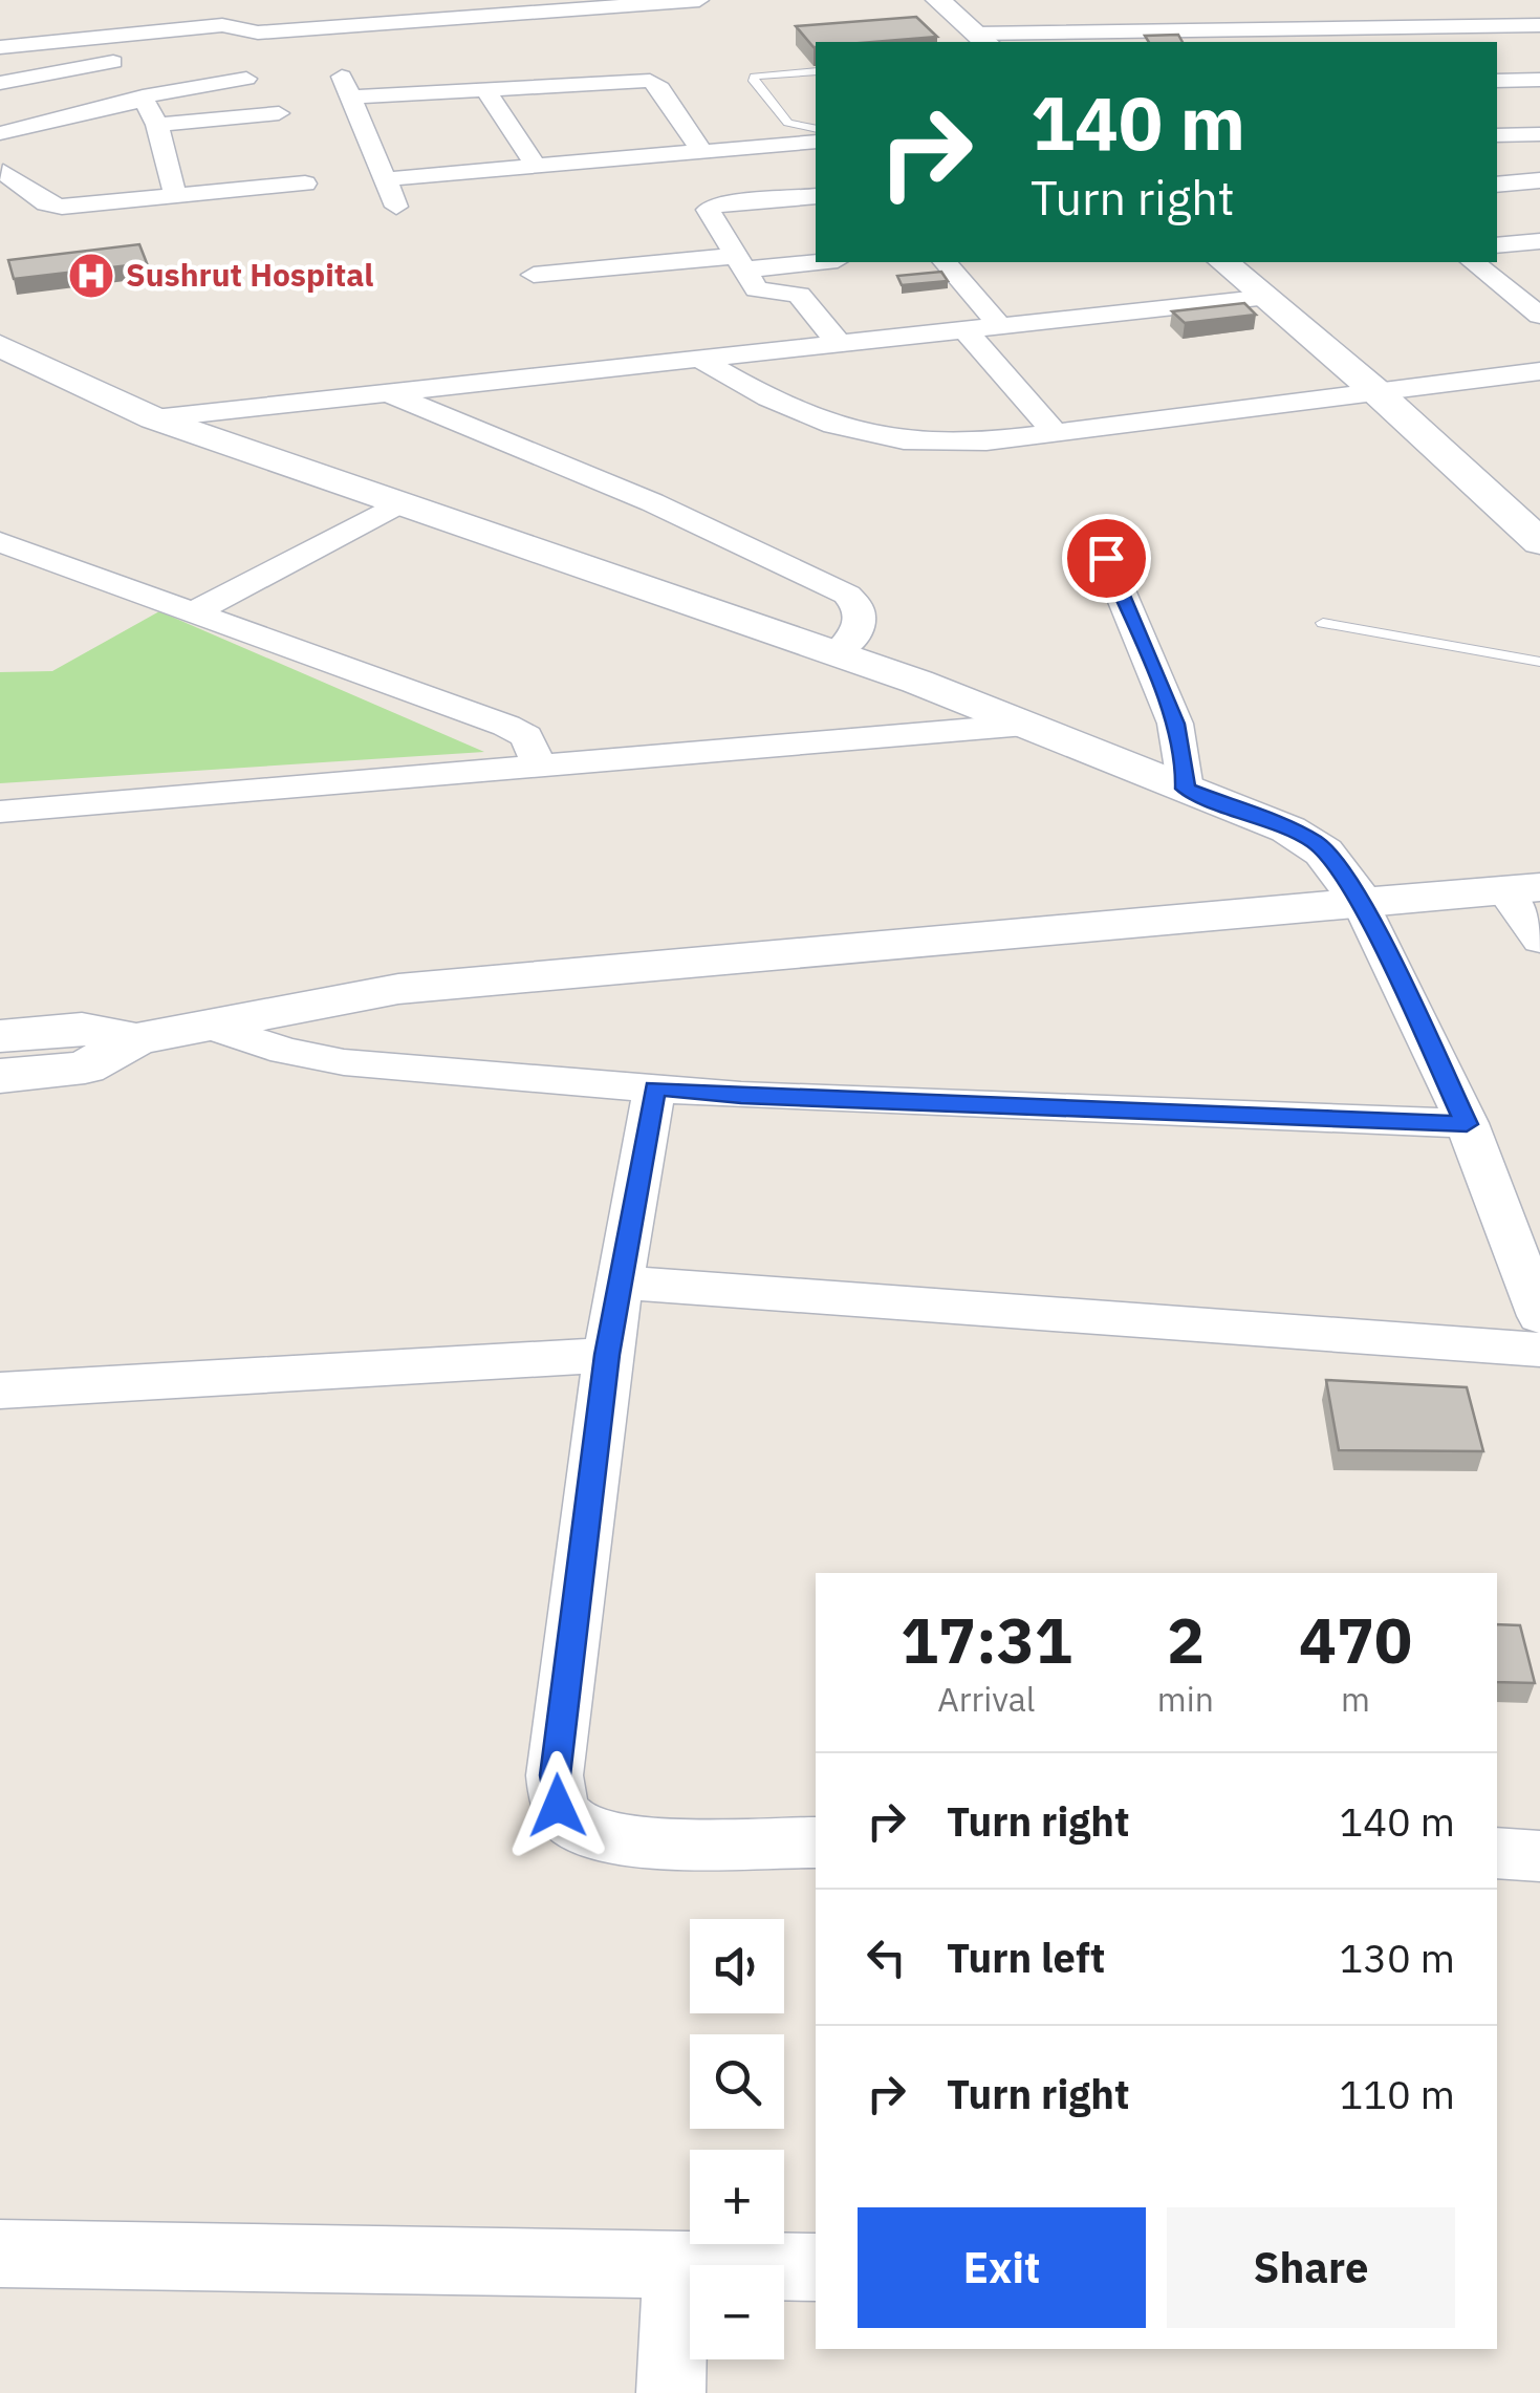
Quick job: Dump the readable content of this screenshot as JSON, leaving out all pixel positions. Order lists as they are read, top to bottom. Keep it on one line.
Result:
{"places":{"hospital":["Sushrut Hospital"]},"page":{"turn":["140 m","Turn right"],"eta":["17:31","Arrival","2","min","470","m"],"list":[{"name":"Turn right","value":"140 m"},{"name":"Turn left","value":"130 m"},{"name":"Turn right","value":"110 m"}],"map_buttons":["+","−"],"buttons":["Exit","Share"]}}
